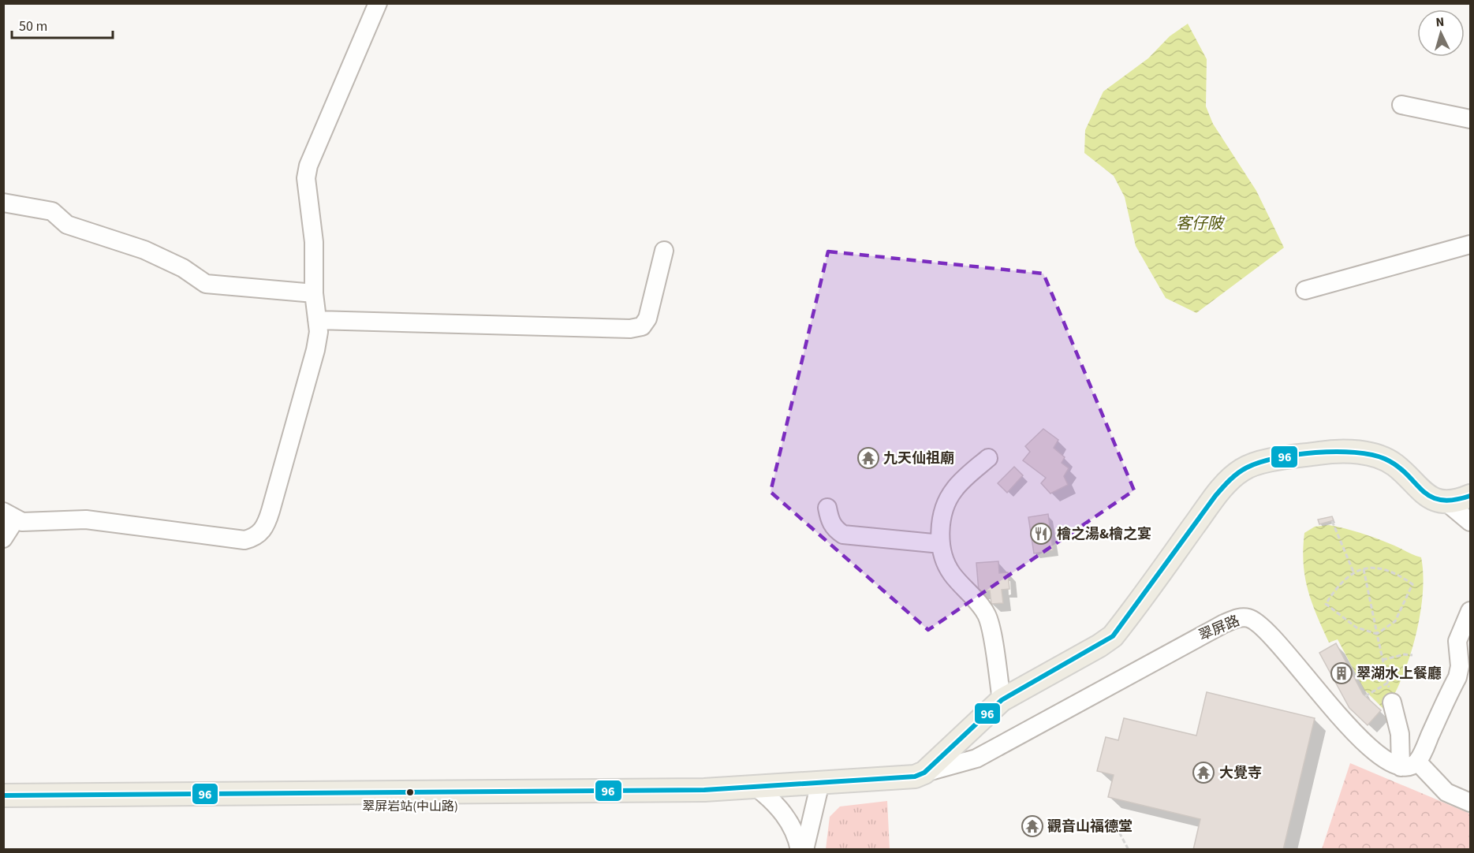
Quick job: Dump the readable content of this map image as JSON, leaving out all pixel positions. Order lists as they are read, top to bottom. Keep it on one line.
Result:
{"streets":{"main road":["翠屏路"]},"water":["客仔陂"],"places":{"temple":["九天仙祖廟","大覺寺","觀音山福德堂"],"restaurant":["檜之湯&檜之宴"],"building":["翠湖水上餐廳"],"other":["翠屏岩站(中山路)"]},"lines":["transit line 96"],"scale_bar":"50 m","north":"top"}
